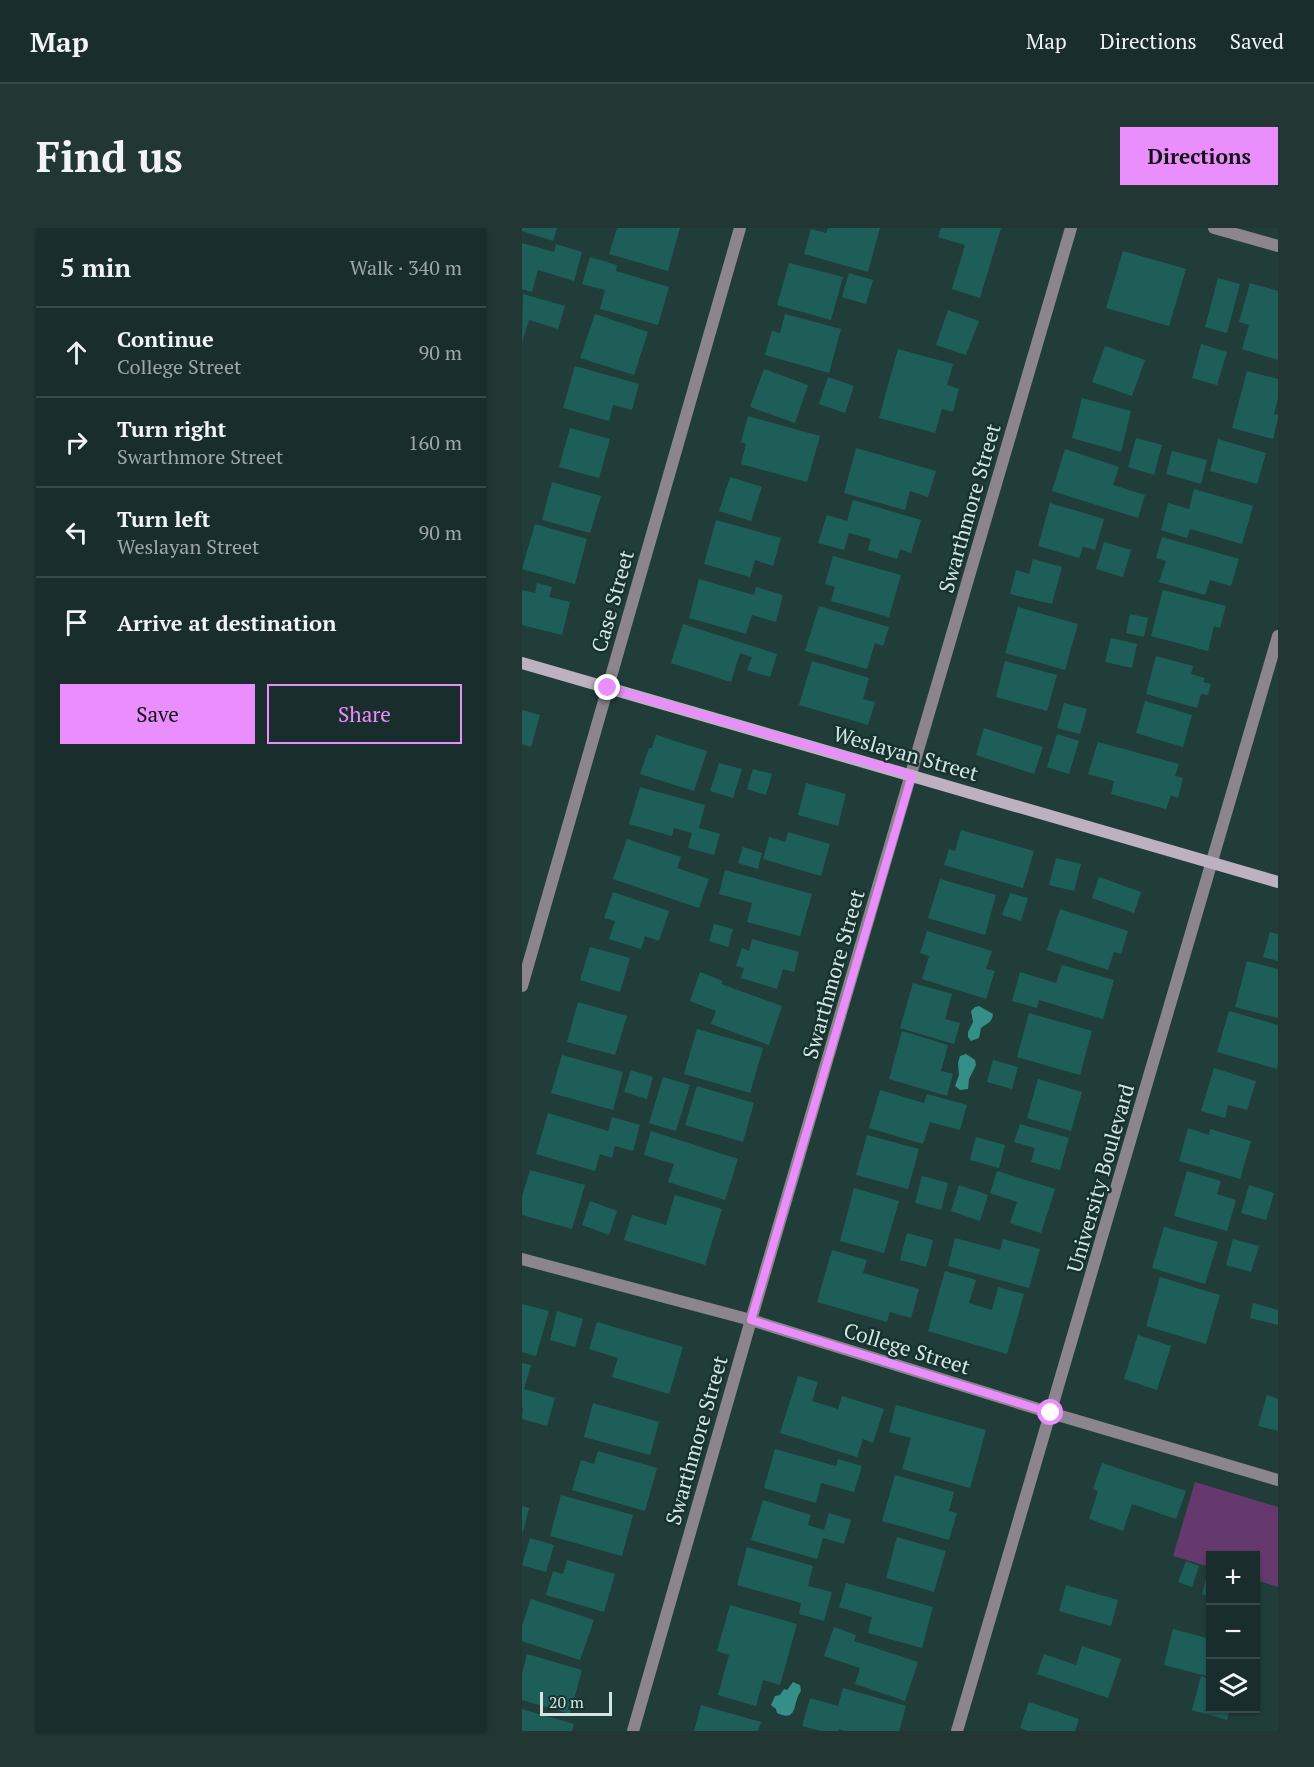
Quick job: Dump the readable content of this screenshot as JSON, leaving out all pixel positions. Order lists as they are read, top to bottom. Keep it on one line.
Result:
{"streets":{"main road":["Weslayan Street"],"street":["Swarthmore Street","Case Street","University Boulevard","College Street"]},"crossings":[["Swarthmore Street","Weslayan Street"],["Swarthmore Street","College Street"],["Case Street","Weslayan Street"],["Weslayan Street","University Boulevard"],["University Boulevard","College Street"]],"scale_bar":"20 m","page":{"header":"Map","nav":["Map","Directions","Saved"],"buttons":["Directions",["Save","Share"]],"title":"Find us","heading":["5 min","Walk · 340 m"],"list":[["Continue","College Street","90 m"],["Turn right","Swarthmore Street","160 m"],["Turn left","Weslayan Street","90 m"],"Arrive at destination"],"map_buttons":["+","−"],"scale":"20 m"}}
